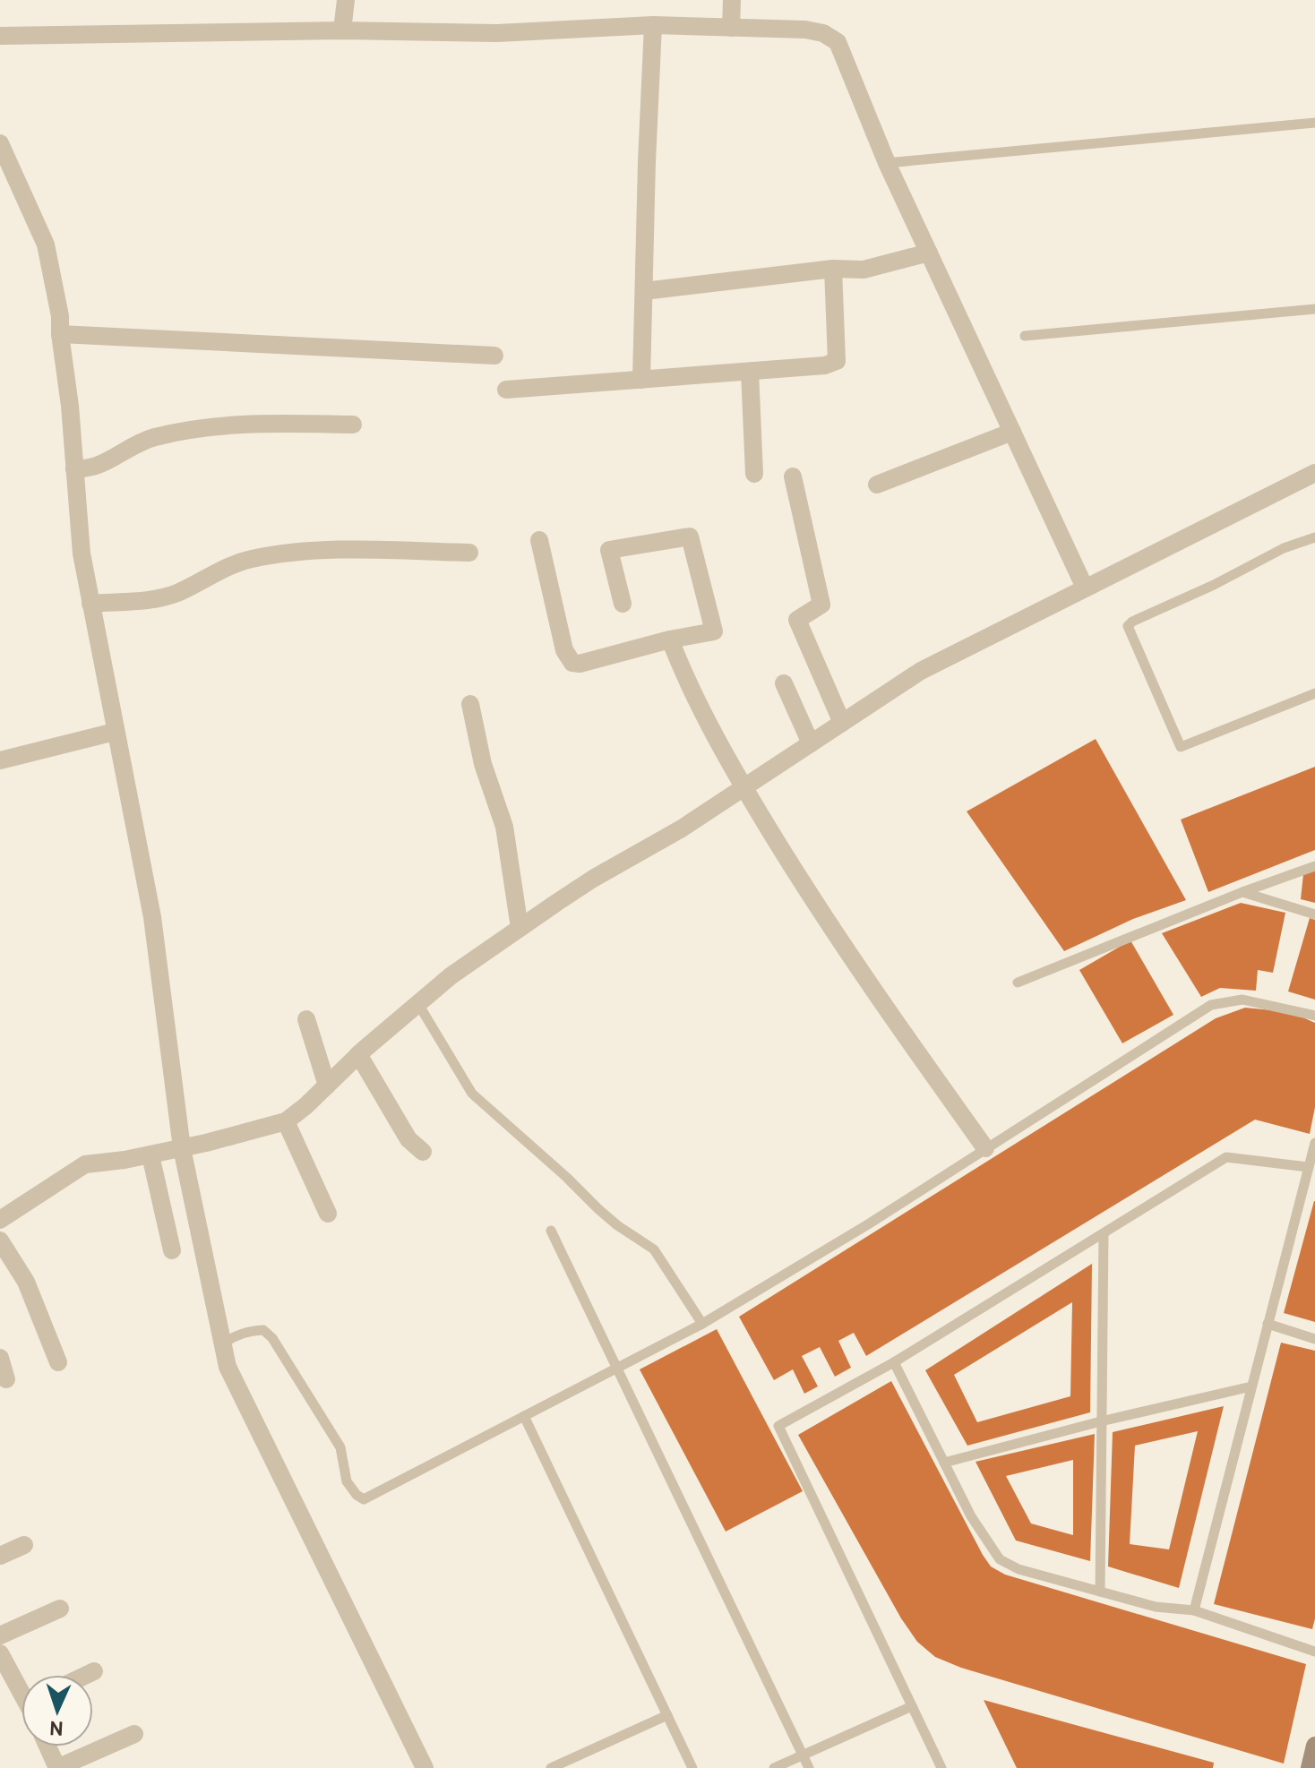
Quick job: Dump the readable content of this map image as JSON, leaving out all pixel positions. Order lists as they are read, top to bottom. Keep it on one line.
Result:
{"north":"bottom"}
